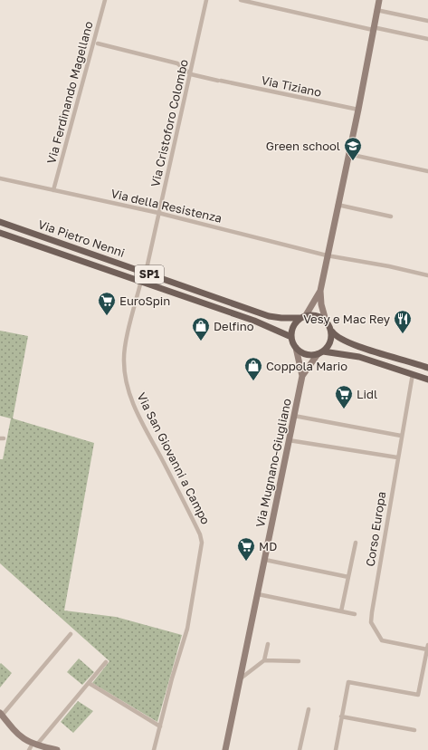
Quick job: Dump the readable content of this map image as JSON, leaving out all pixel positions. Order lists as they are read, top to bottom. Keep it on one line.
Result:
{"streets":{"main road":["Via Pietro Nenni","SP1","Via Mugnano-Giugliano"],"street":["Via Tiziano","Via Ferdinando Magellano","Via Cristoforo Colombo","Via della Resistenza","Via San Giovanni a Campo","Corso Europa"]},"crossings":[["Via Tiziano","Via Cristoforo Colombo"],["Via Ferdinando Magellano","Via della Resistenza"],["Via Cristoforo Colombo","Via della Resistenza"],["Via Cristoforo Colombo","Via Pietro Nenni"],["Via Pietro Nenni","Via San Giovanni a Campo"],["Via Pietro Nenni","Via Mugnano-Giugliano"]],"places":{"school or university":["Green school"],"supermarket":["EuroSpin","Lidl","MD"],"restaurant":["Vesy e Mac Rey"],"shop":["Delfino","Coppola Mario"]}}
